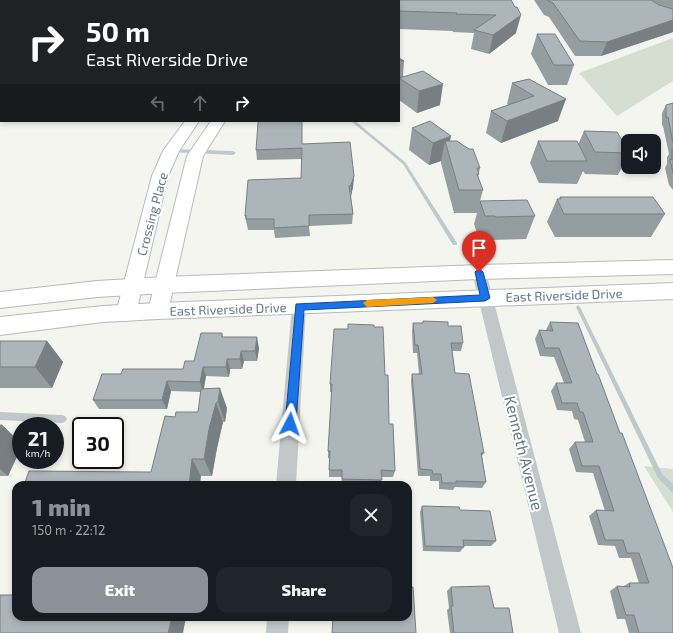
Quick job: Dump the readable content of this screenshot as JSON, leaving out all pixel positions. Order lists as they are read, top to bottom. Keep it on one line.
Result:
{"streets":{"main road":["East Riverside Drive"],"street":["Crossing Place","Kenneth Avenue"]},"crossings":[["Crossing Place","East Riverside Drive"],["East Riverside Drive","Kenneth Avenue"]],"page":{"turn":["50 m","East Riverside Drive"],"speed":"21 km/h","limit":"30","heading":["1 min","150 m · 22:12"],"buttons":["Exit","Share"]}}
